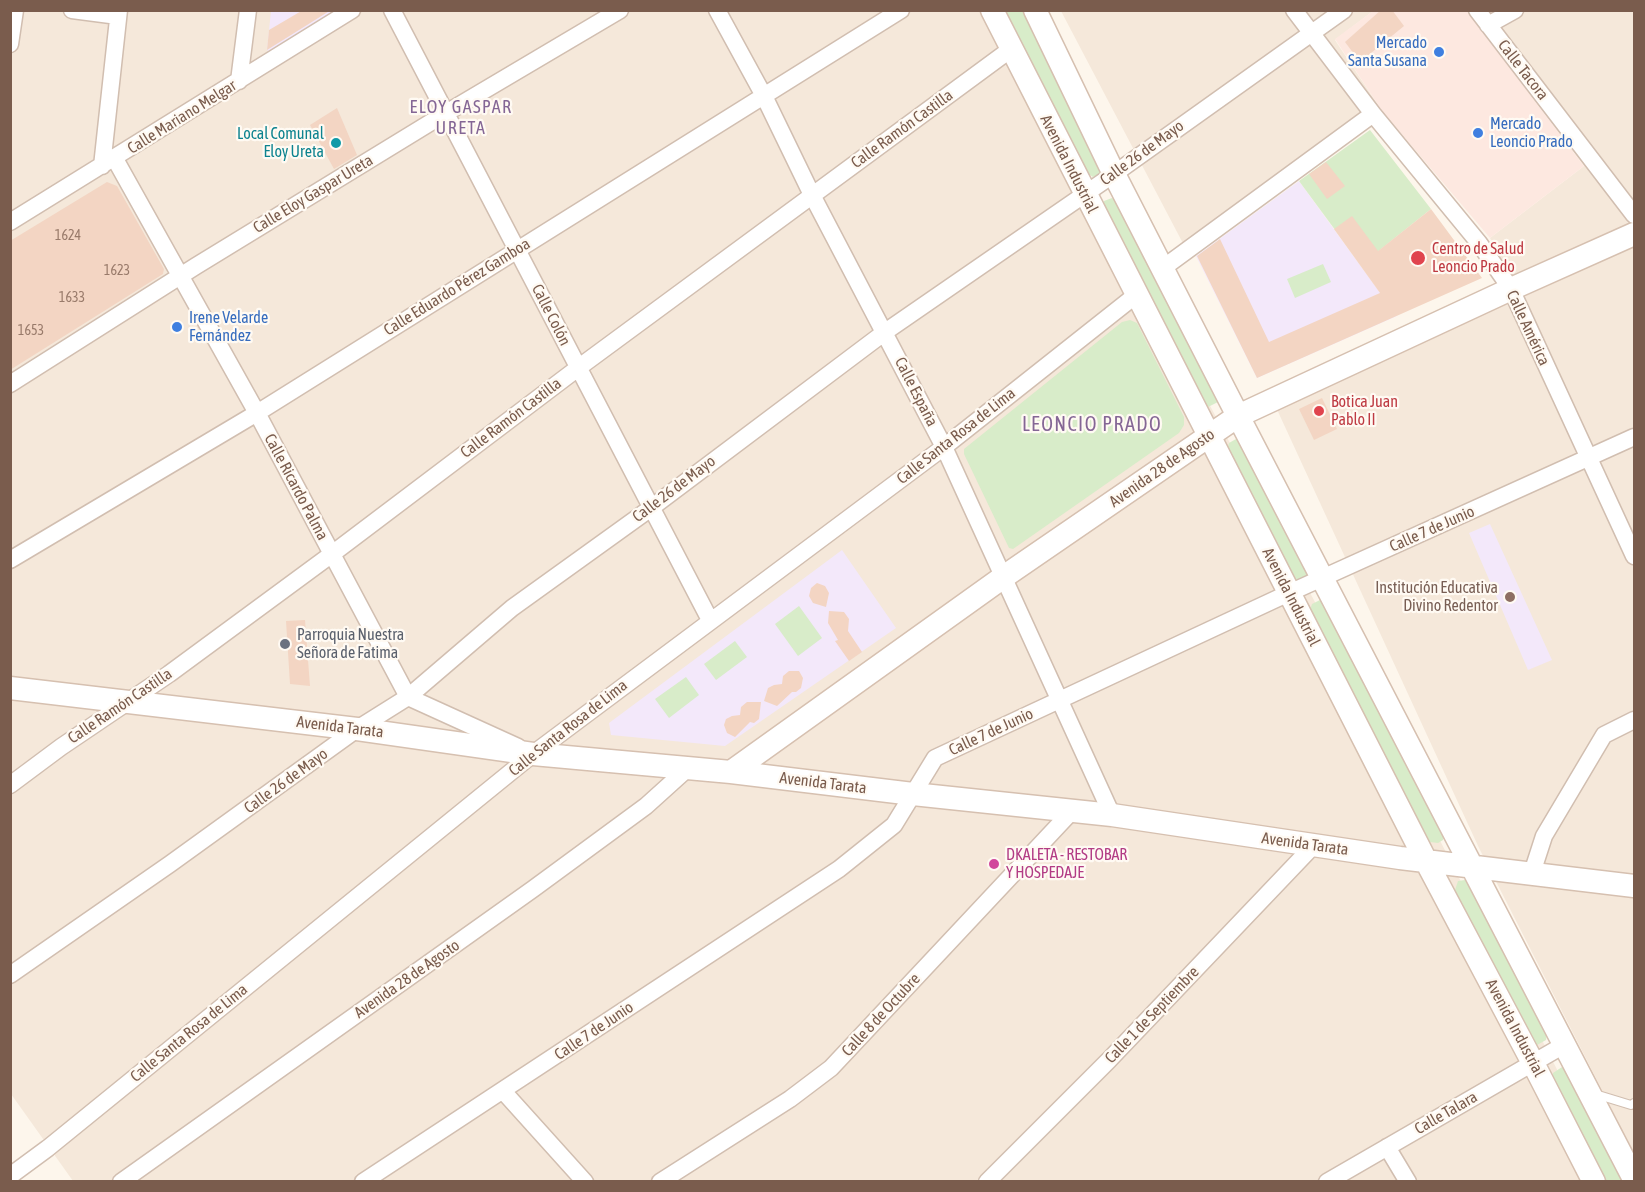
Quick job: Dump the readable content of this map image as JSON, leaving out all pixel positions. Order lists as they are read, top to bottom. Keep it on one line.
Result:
{"streets":{"street":["Calle Tacora","Calle Mariano Melgar","Calle Ramón Castilla","Calle 26 de Mayo","Avenida Industrial","Calle Eloy Gaspar Ureta","Calle Eduardo Pérez Gamboa","Calle Colón","Calle América","Calle España","Calle Santa Rosa de Lima","Avenida 28 de Agosto","Calle Ricardo Palma","Calle 7 de Junio","Avenida Tarata","Calle 8 de Octubre","Calle 1 de Septiembre","Calle Talara"]},"crossings":[["Calle Mariano Melgar","Calle Ricardo Palma"],["Calle Ramón Castilla","Avenida Industrial"],["Calle Ramón Castilla","Calle Colón"],["Calle Ramón Castilla","Calle España"],["Calle Ramón Castilla","Calle Ricardo Palma"],["Calle Ramón Castilla","Avenida Tarata"],["Calle 26 de Mayo","Avenida Industrial"],["Calle 26 de Mayo","Calle Colón"],["Calle 26 de Mayo","Calle América"],["Calle 26 de Mayo","Calle España"],["Calle 26 de Mayo","Calle Ricardo Palma"],["Calle 26 de Mayo","Avenida Tarata"],["Avenida Industrial","Calle Santa Rosa de Lima"],["Avenida Industrial","Avenida 28 de Agosto"],["Avenida Industrial","Calle 7 de Junio"],["Avenida Industrial","Avenida Tarata"],["Avenida Industrial","Calle Talara"],["Calle Eloy Gaspar Ureta","Calle Colón"],["Calle Eloy Gaspar Ureta","Calle Ricardo Palma"],["Calle Eduardo Pérez Gamboa","Calle Colón"],["Calle Eduardo Pérez Gamboa","Calle España"],["Calle Eduardo Pérez Gamboa","Calle Ricardo Palma"],["Calle Colón","Calle Santa Rosa de Lima"],["Calle América","Avenida 28 de Agosto"],["Calle América","Calle 7 de Junio"],["Calle España","Calle Santa Rosa de Lima"],["Calle España","Avenida 28 de Agosto"],["Calle España","Calle 7 de Junio"],["Calle España","Avenida Tarata"],["Calle Santa Rosa de Lima","Avenida Tarata"],["Avenida 28 de Agosto","Avenida Tarata"],["Calle 7 de Junio","Avenida Tarata"],["Avenida Tarata","Calle 8 de Octubre"],["Avenida Tarata","Calle 1 de Septiembre"]],"districts":["ELOY GASPAR URETA","LEONCIO PRADO"],"places":["Mercado Santa Susana","Mercado Leoncio Prado","Local Comunal Eloy Ureta","Centro de Salud Leoncio Prado","Irene Velarde Fernández","Botica Juan Pablo II","Institución Educativa Divino Redentor","Parroquia Nuestra Señora de Fatima","DKALETA - RESTOBAR Y HOSPEDAJE"],"house_numbers":["1624","1623","1633","1653"]}
